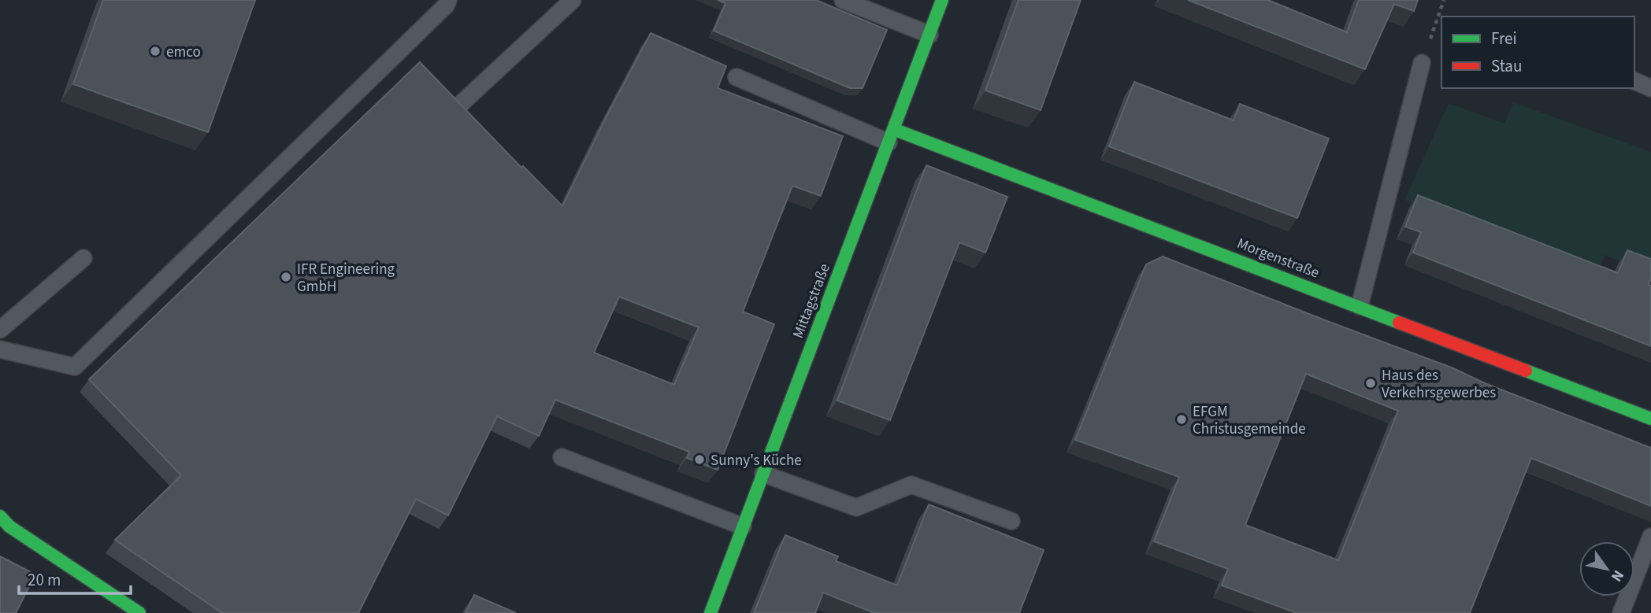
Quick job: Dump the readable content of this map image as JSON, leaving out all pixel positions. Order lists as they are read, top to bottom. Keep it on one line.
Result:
{"streets":{"street":["Morgenstraße","Mittagstraße"]},"crossings":[["Morgenstraße","Mittagstraße"]],"places":["emco","IFR Engineering GmbH","Haus des Verkehrsgewerbes","EFGM Christusgemeinde","Sunny's Küche"],"legend":["Frei","Stau"],"scale_bar":"20 m","north":"bottom right"}
